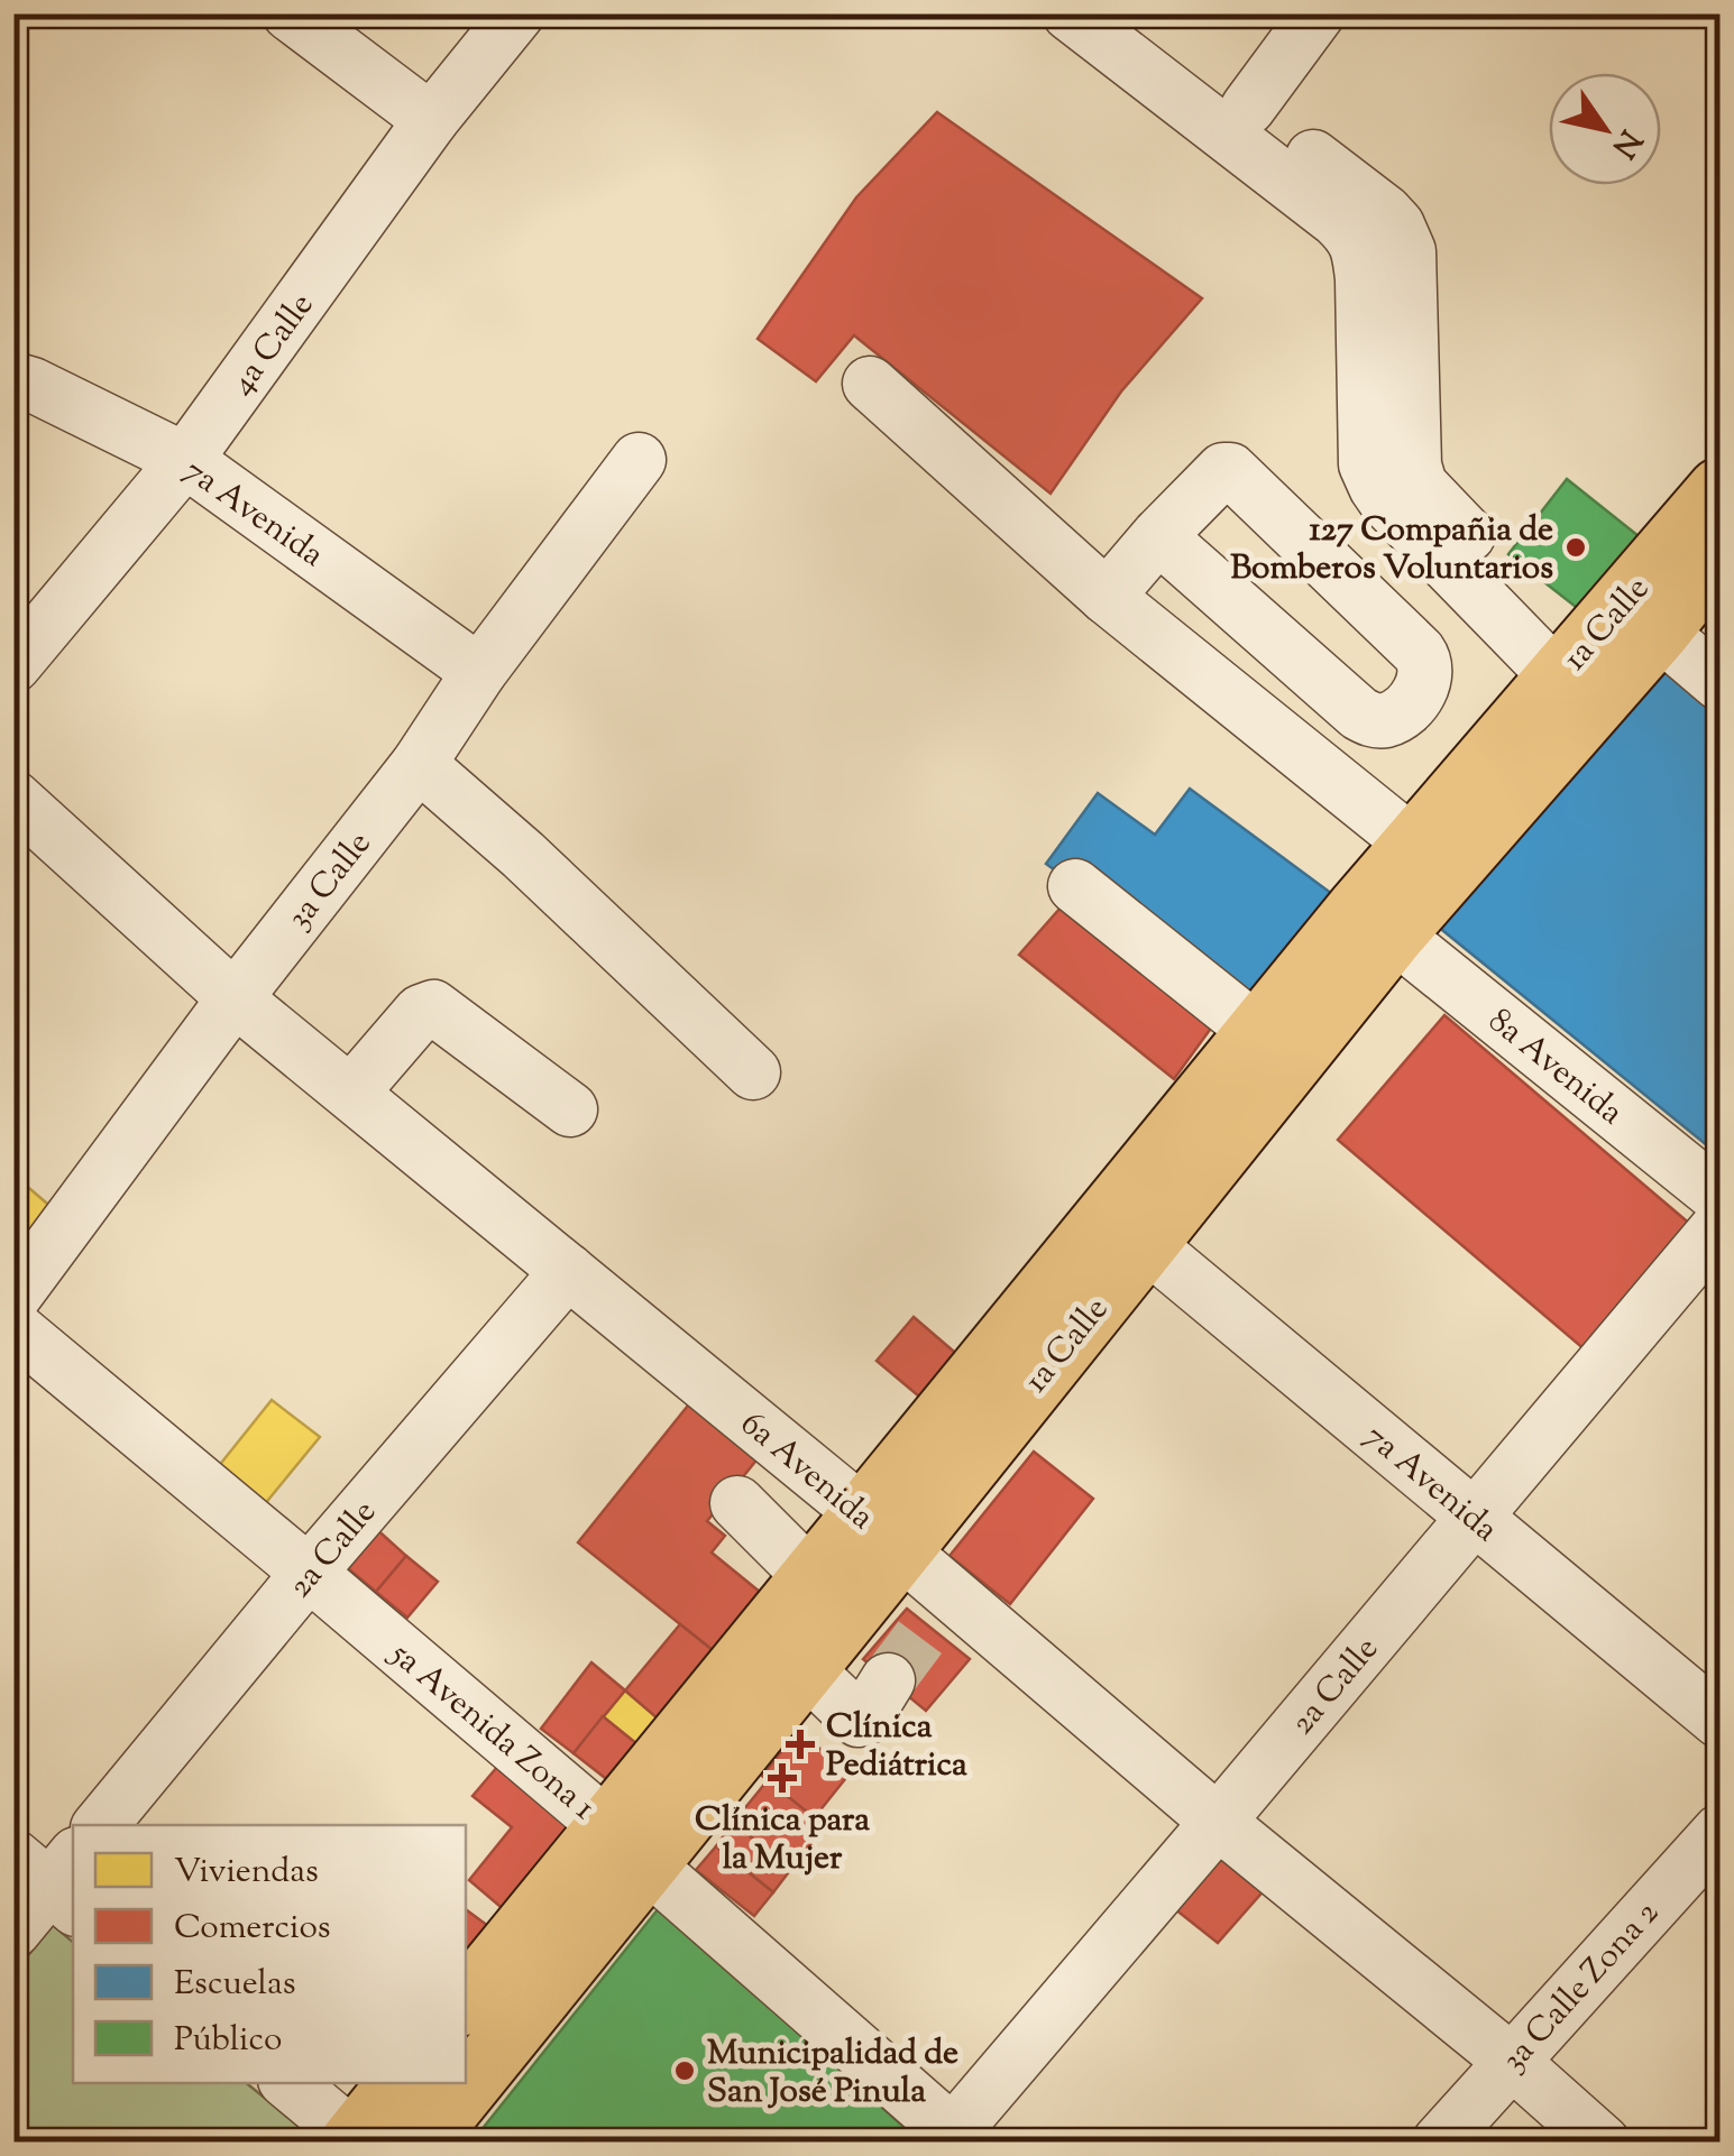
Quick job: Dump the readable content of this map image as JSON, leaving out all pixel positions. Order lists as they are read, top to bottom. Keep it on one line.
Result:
{"streets":{"main road":["1a Calle"],"street":["4a Calle","7a Avenida","3a Calle","8a Avenida","6a Avenida","2a Calle","5a Avenida Zona 1","3a Calle Zona 2"]},"crossings":[["4a Calle","7a Avenida"],["7a Avenida","1a Calle"],["7a Avenida","3a Calle"],["7a Avenida","2a Calle"],["1a Calle","8a Avenida"],["1a Calle","6a Avenida"],["1a Calle","5a Avenida Zona 1"],["3a Calle","6a Avenida"],["6a Avenida","2a Calle"],["6a Avenida","3a Calle Zona 2"],["2a Calle","5a Avenida Zona 1"]],"places":{"other":["127 Compañia de Bomberos Voluntarios","Municipalidad de San José Pinula"],"health":["Clínica Pediátrica","Clínica para la Mujer"]},"legend":["Viviendas","Comercios","Escuelas","Público"],"north":"bottom right"}
